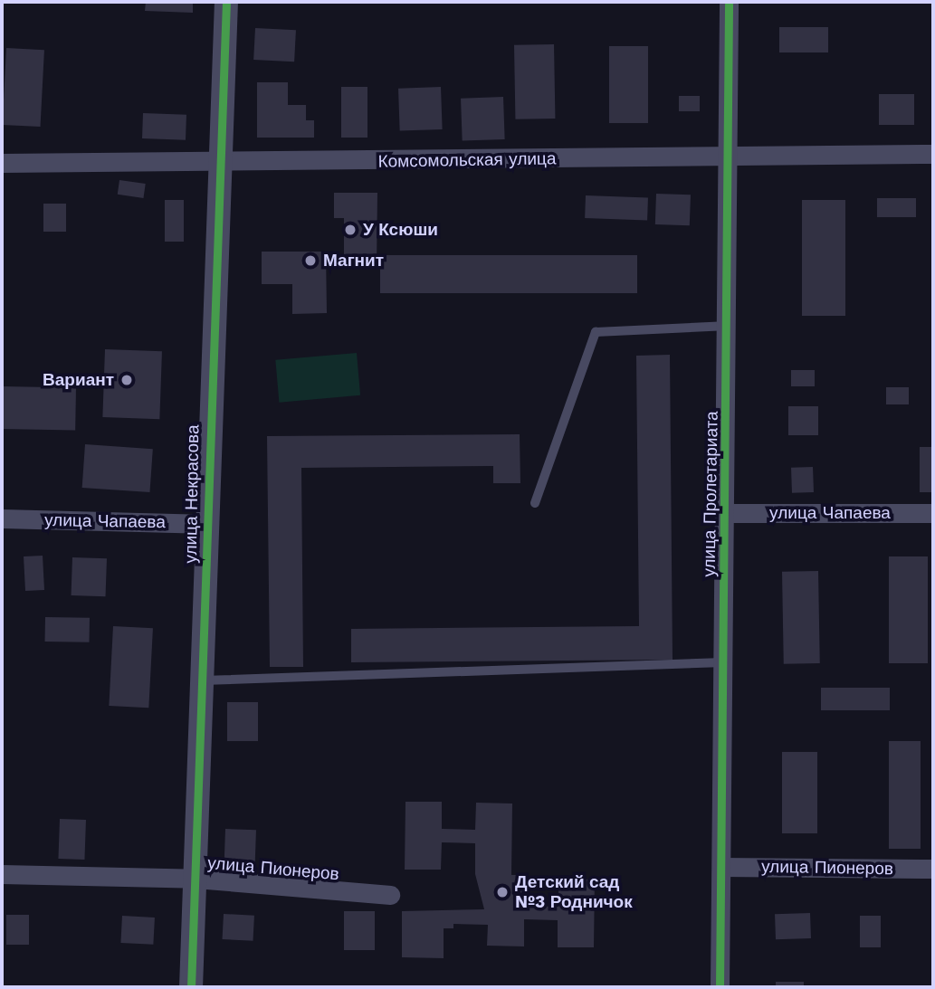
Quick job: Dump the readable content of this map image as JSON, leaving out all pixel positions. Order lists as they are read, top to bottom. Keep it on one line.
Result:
{"streets":{"street":["Комсомольская улица","улица Некрасова","улица Пролетариата","улица Чапаева","улица Пионеров"]},"crossings":[["Комсомольская улица","улица Некрасова"],["Комсомольская улица","улица Пролетариата"],["улица Некрасова","улица Чапаева"],["улица Некрасова","улица Пионеров"],["улица Пролетариата","улица Чапаева"],["улица Пролетариата","улица Пионеров"]],"places":["У Ксюши","Магнит","Вариант","Детский сад №3 Родничок"]}
